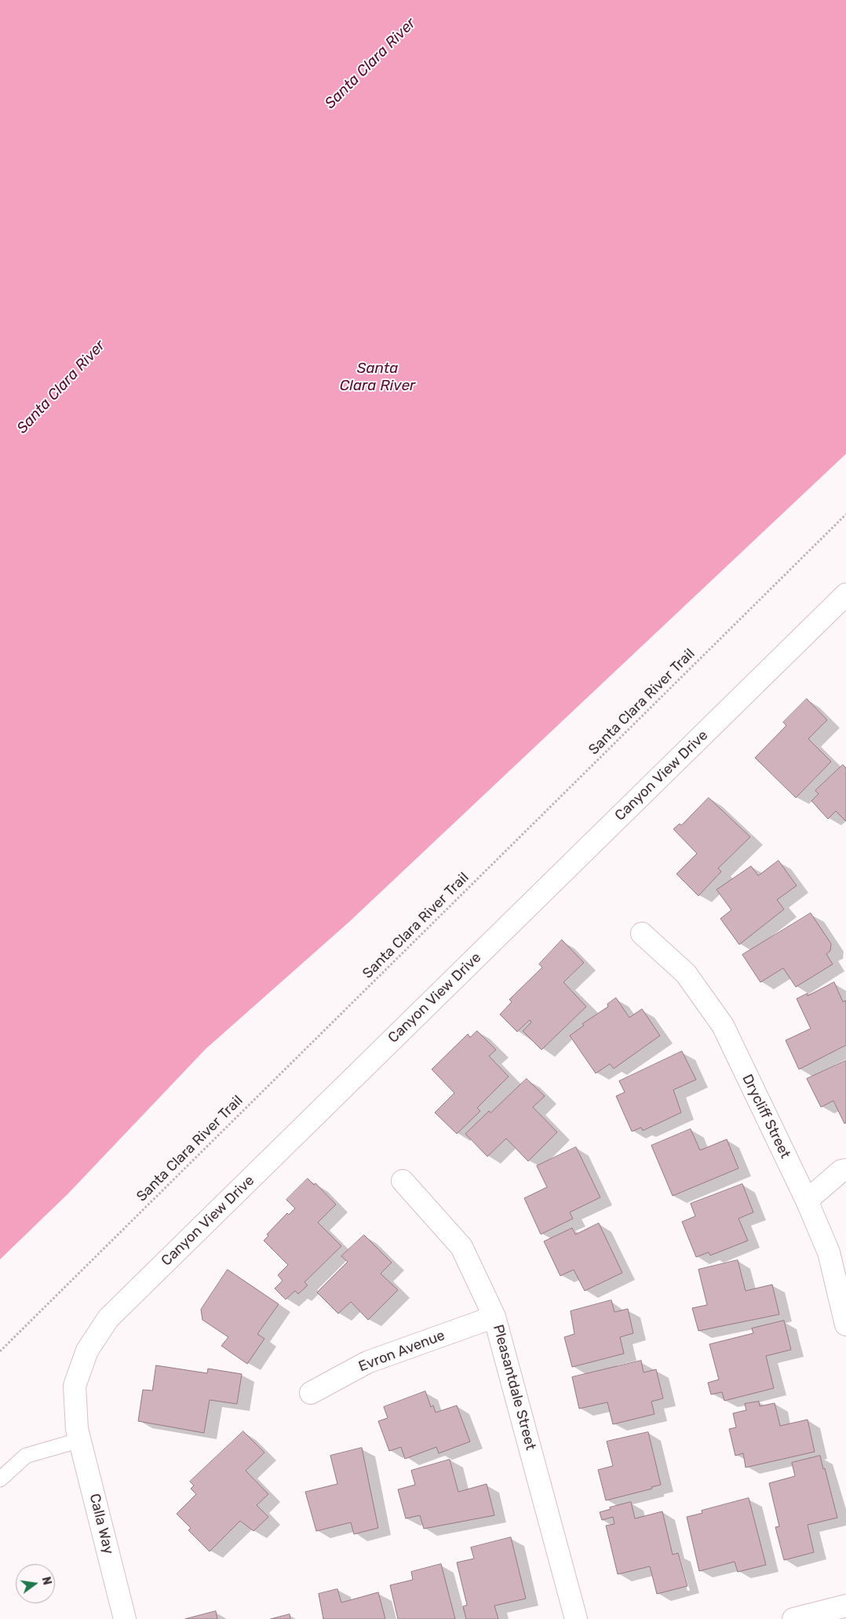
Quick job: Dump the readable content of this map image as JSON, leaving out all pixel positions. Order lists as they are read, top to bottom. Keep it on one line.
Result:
{"streets":{"street":["Canyon View Drive","Drycliff Street","Evron Avenue","Pleasantdale Street","Calla Way"],"path":["Santa Clara River Trail"]},"crossings":[["Canyon View Drive","Calla Way"],["Evron Avenue","Pleasantdale Street"]],"water":["Santa Clara River"],"north":"right"}
